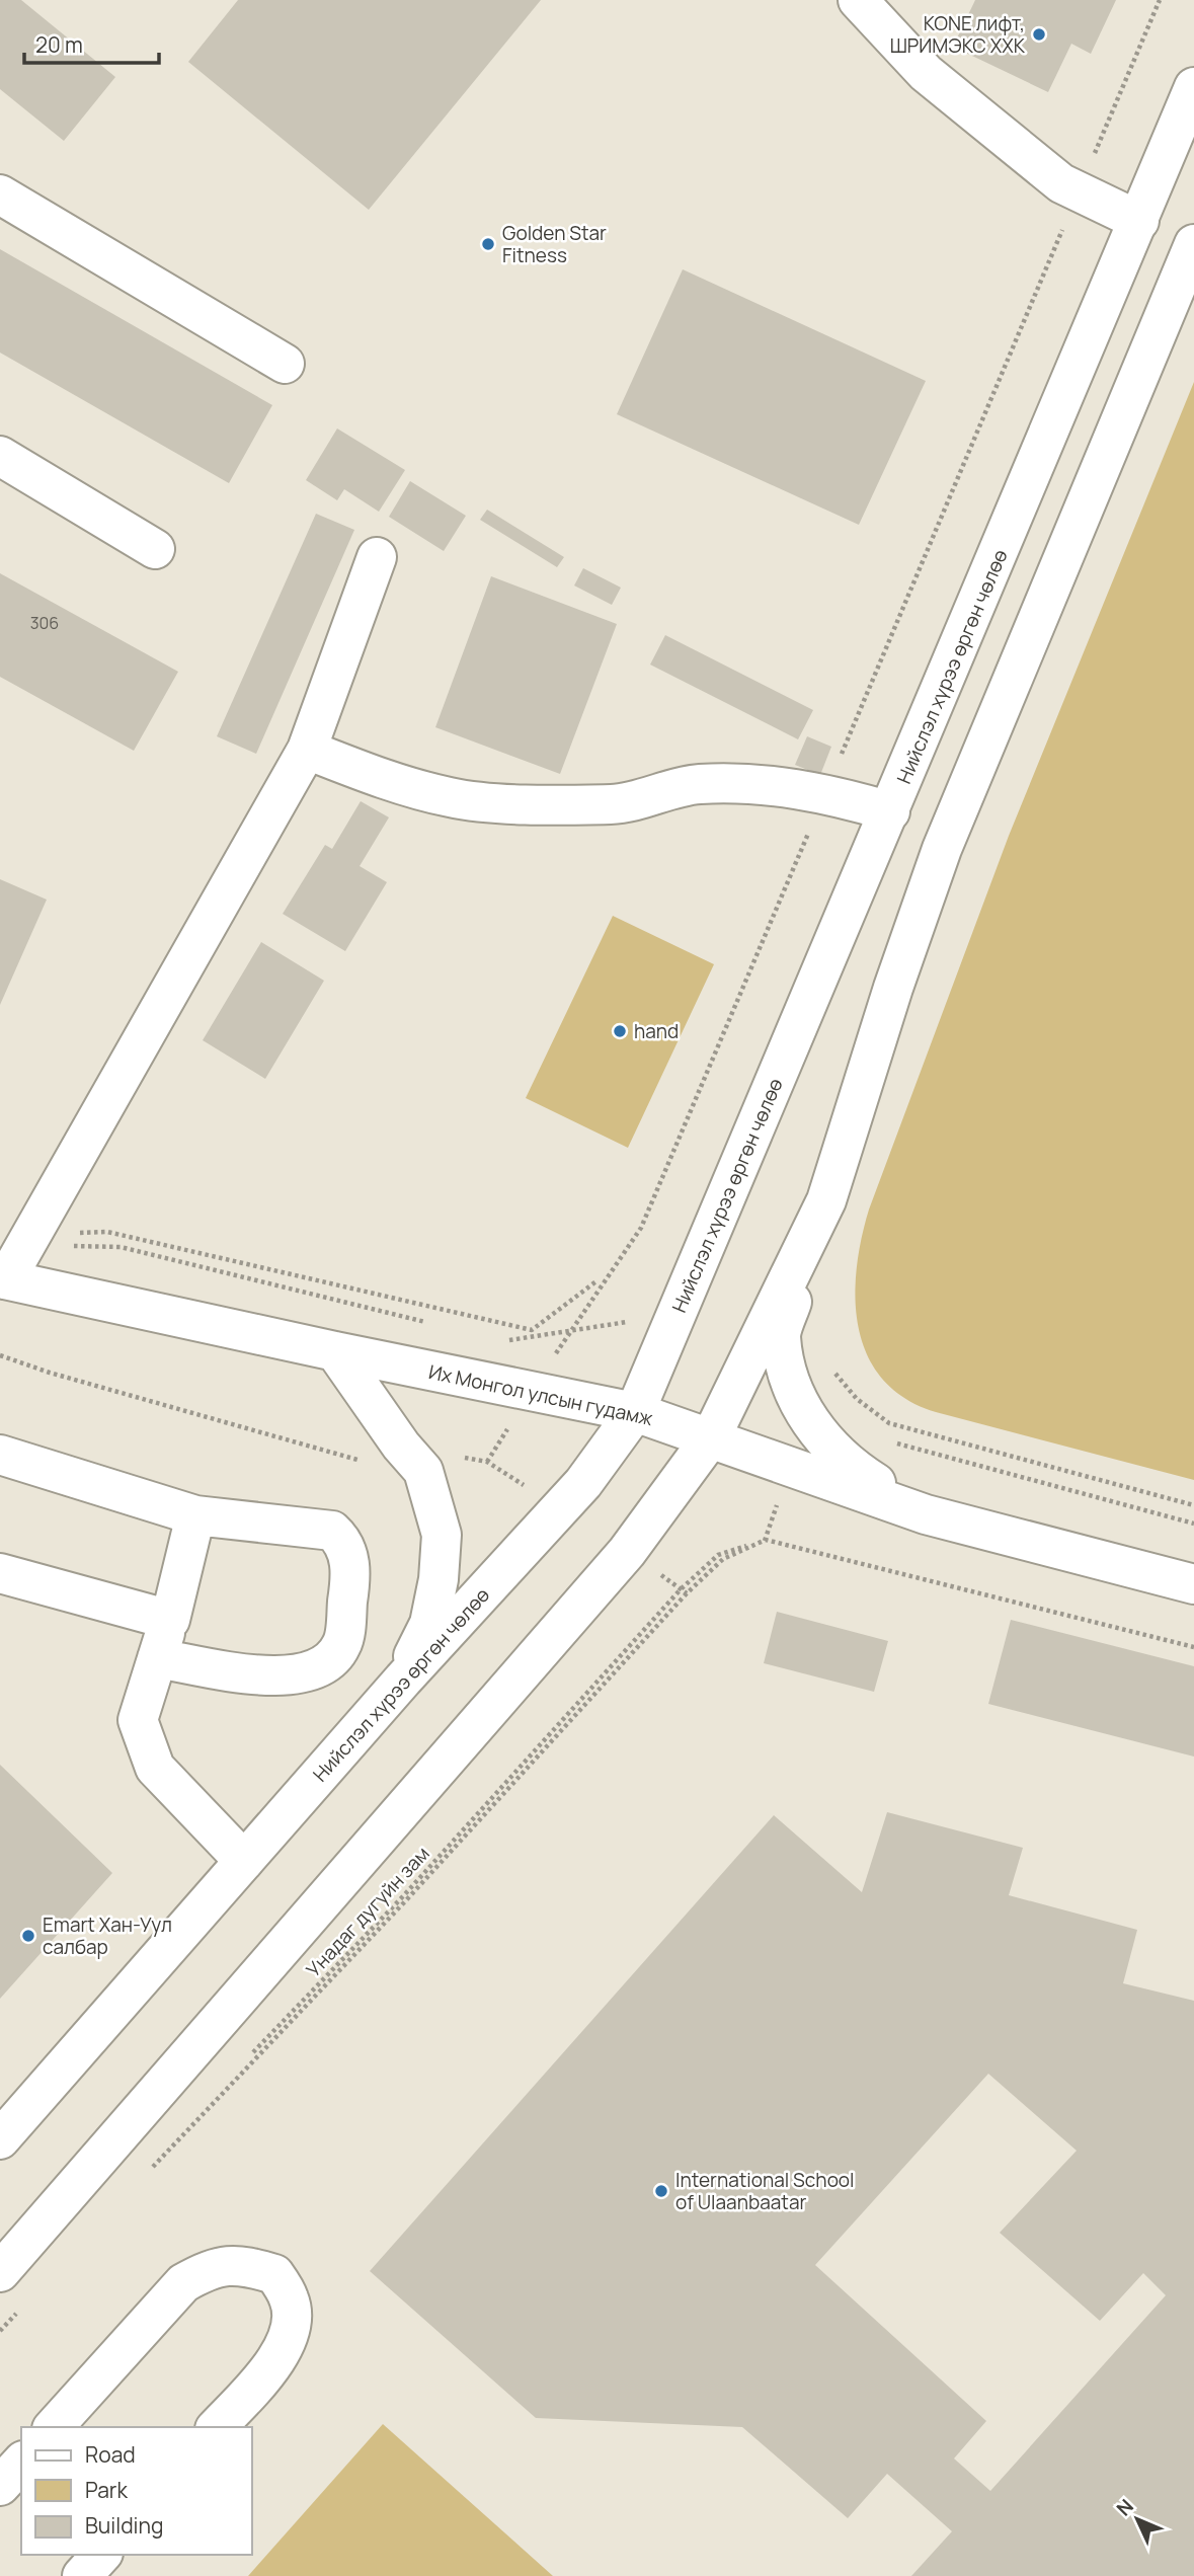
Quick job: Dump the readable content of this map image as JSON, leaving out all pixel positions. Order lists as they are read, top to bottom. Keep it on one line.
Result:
{"streets":{"main road":["Нийслэл хүрээ өргөн чөлөө","Их Монгол улсын гудамж"]},"crossings":[["Нийслэл хүрээ өргөн чөлөө","Их Монгол улсын гудамж"]],"places":["KONE лифт, ШРИМЭКС ХХК","Golden Star Fitness","hand","Emart Хан-Уул салбар","International School of Ulaanbaatar"],"house_numbers":["306"],"legend":["Road","Park","Building"],"scale_bar":"20 m","north":"top left"}
